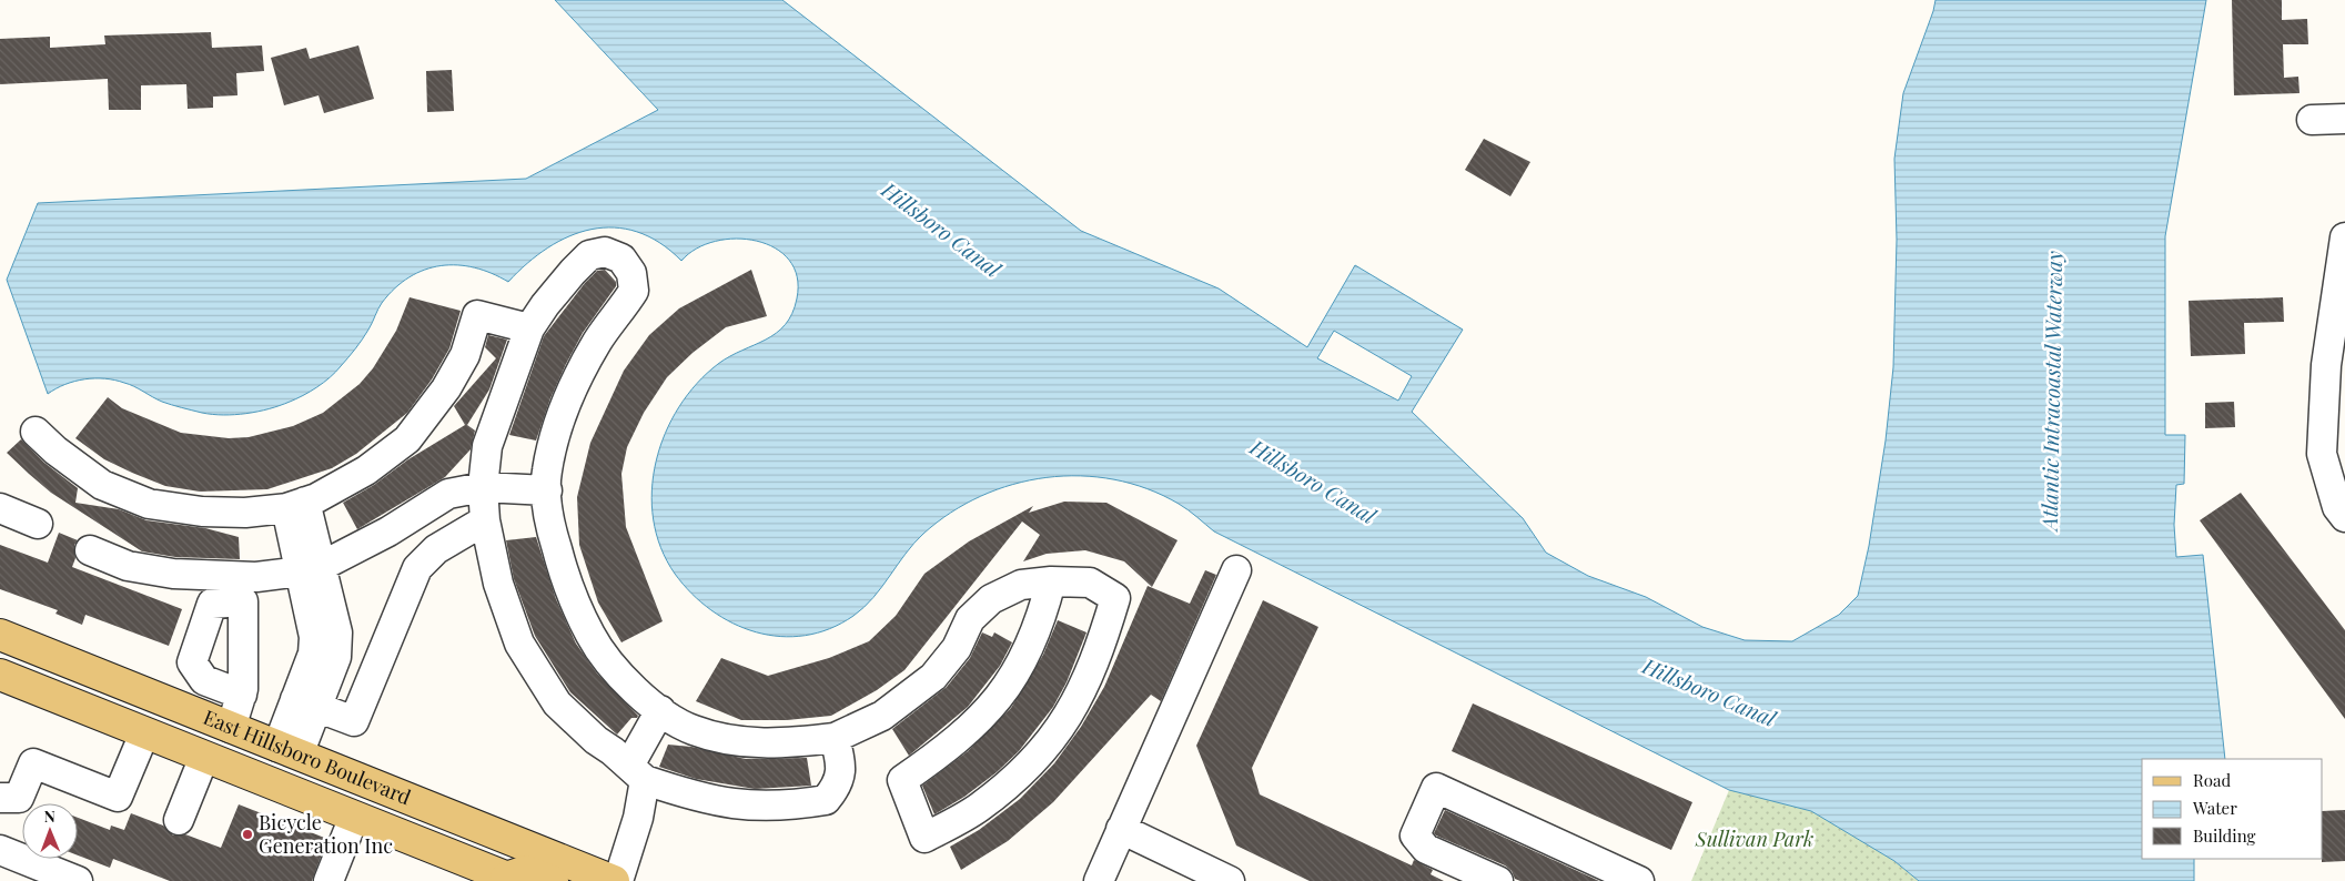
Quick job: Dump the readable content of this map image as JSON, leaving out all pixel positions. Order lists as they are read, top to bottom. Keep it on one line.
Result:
{"streets":{"main road":["East Hillsboro Boulevard"]},"water":["Hillsboro Canal","Atlantic Intracoastal Waterway"],"parks":["Sullivan Park"],"places":["Bicycle Generation Inc"],"legend":["Road","Water","Building"],"north":"top"}
